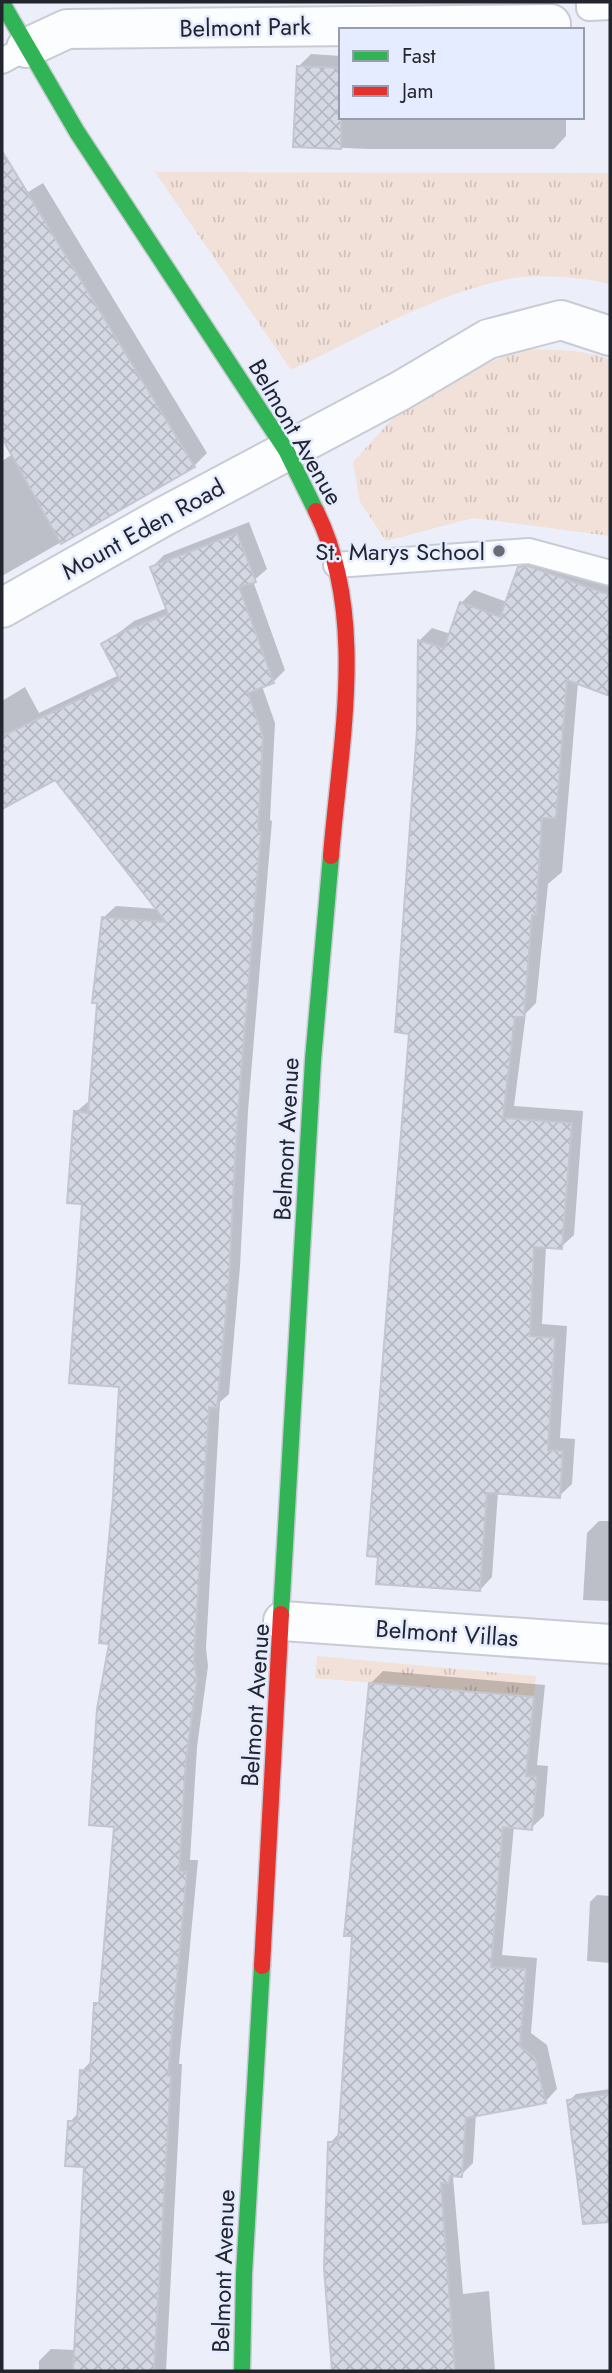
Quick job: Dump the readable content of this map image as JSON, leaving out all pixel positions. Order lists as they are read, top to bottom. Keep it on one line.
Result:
{"streets":{"street":["Belmont Park","Belmont Avenue","Mount Eden Road","Belmont Villas"]},"crossings":[["Belmont Park","Belmont Avenue"],["Belmont Avenue","Mount Eden Road"],["Belmont Avenue","Belmont Villas"]],"places":["St. Marys School"],"legend":["Fast","Jam"]}
